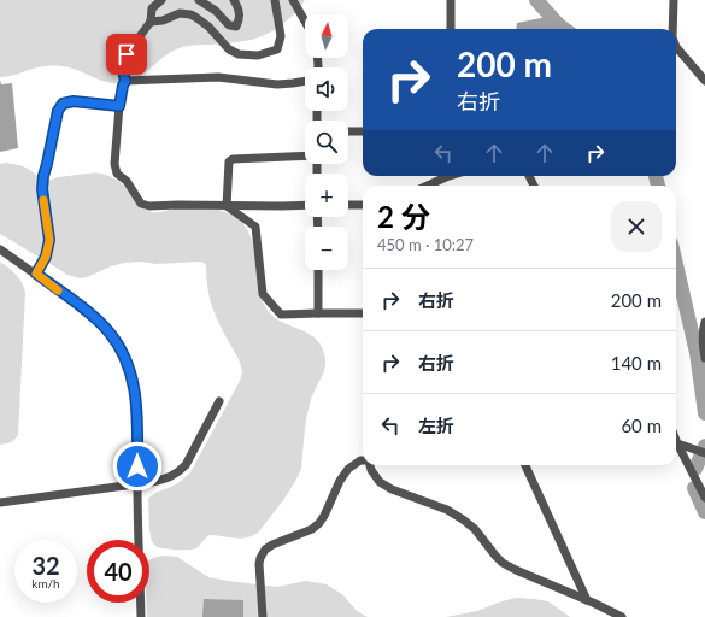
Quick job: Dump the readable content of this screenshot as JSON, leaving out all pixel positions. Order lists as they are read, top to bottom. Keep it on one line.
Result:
{"north":"top","page":{"map_buttons":["+","−"],"turn":["200 m","右折"],"heading":["2 分","450 m · 10:27"],"list":[{"name":"右折","value":"200 m"},{"name":"右折","value":"140 m"},{"name":"左折","value":"60 m"}],"speed":"32 km/h","limit":"40"}}
